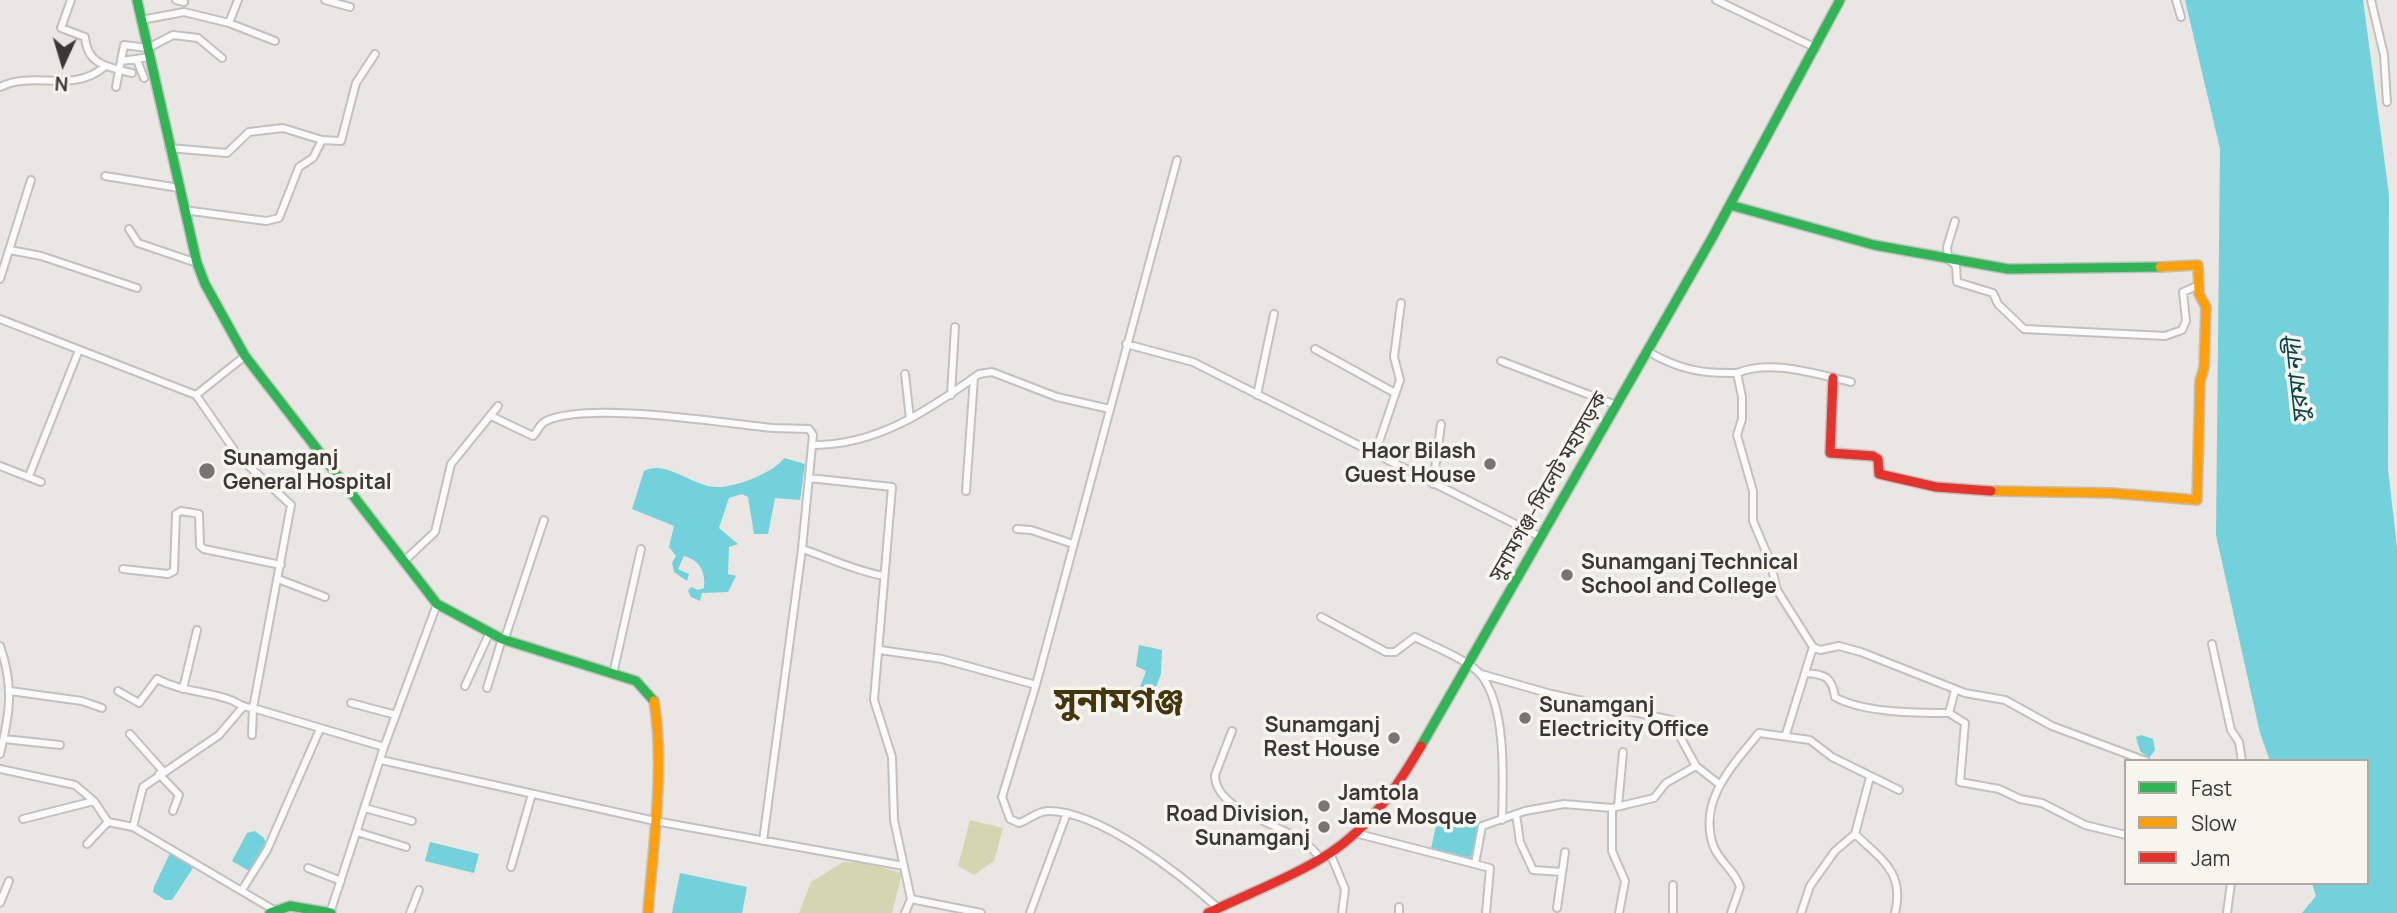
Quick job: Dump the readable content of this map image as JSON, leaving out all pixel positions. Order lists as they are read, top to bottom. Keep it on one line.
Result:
{"streets":{"street":["সুনামগঞ্জ-সিলেট মহাসড়ক"]},"districts":["সুনামগঞ্জ"],"water":["সুরমা নদী"],"places":["Haor Bilash Guest House","Sunamganj General Hospital","Sunamganj Technical School and College","Sunamganj Electricity Office","Sunamganj Rest House","Jamtola Jame Mosque","Road Division, Sunamganj"],"legend":["Fast","Slow","Jam"],"north":"bottom"}
